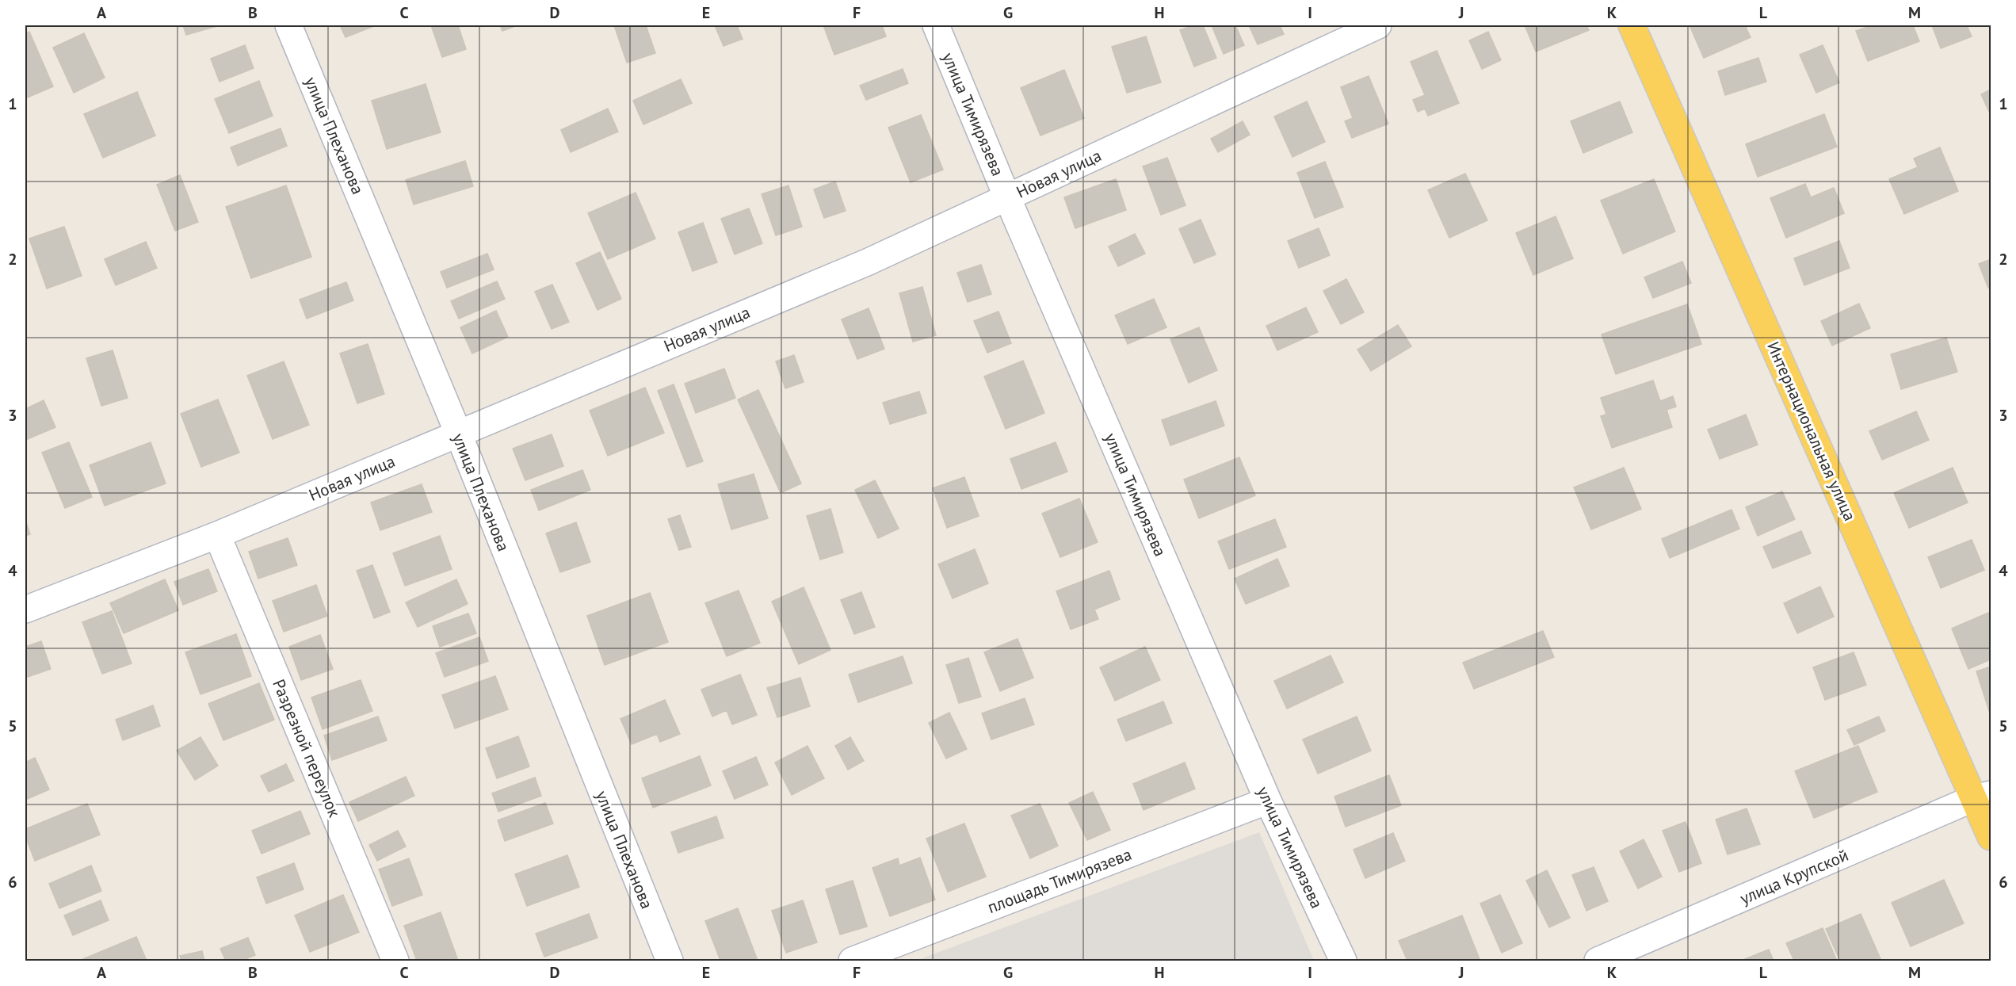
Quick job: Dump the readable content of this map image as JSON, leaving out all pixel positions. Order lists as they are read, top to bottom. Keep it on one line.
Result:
{"streets":{"main road":["Интернациональная улица"],"street":["улица Тимирязева","улица Плеханова","Новая улица","Разрезной переулок","улица Крупской","площадь Тимирязева"]},"crossings":[["улица Тимирязева","Новая улица"],["улица Тимирязева","площадь Тимирязева"],["улица Плеханова","Новая улица"],["Новая улица","Разрезной переулок"],["Интернациональная улица","улица Крупской"]],"grid":{"columns":["A","B","C","D","E","F","G","H","I","J","K","L","M"],"rows":["1","2","3","4","5","6"]}}
